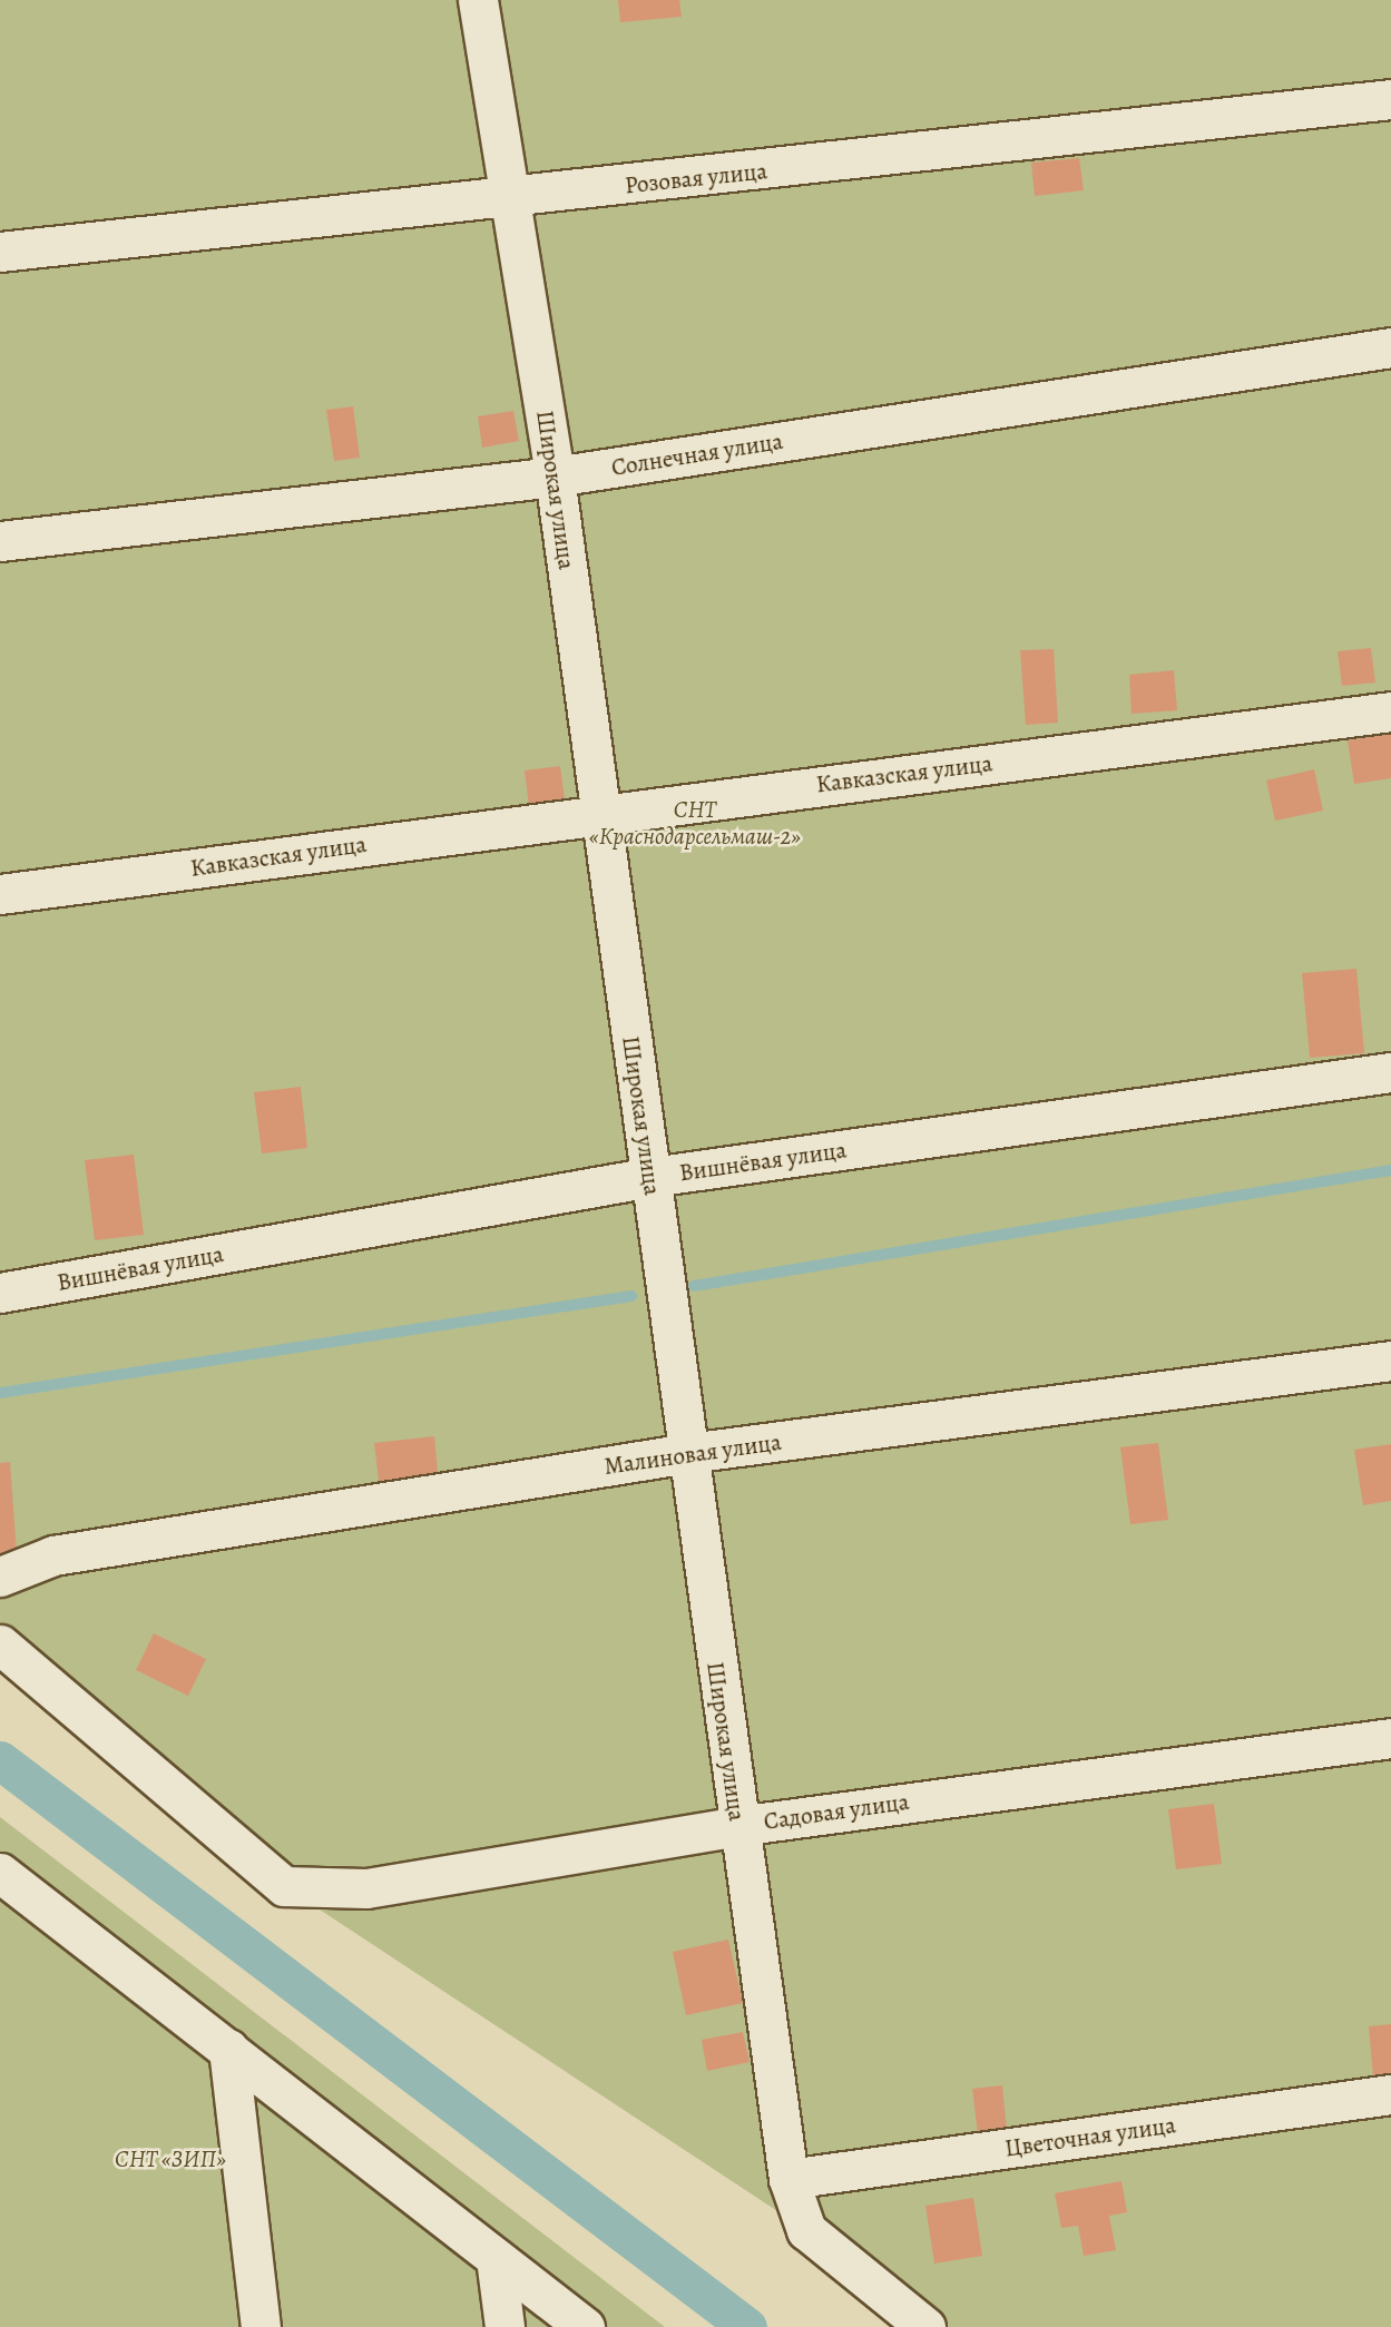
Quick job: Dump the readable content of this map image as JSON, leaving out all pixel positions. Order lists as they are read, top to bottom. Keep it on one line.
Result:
{"streets":{"street":["Розовая улица","Солнечная улица","Широкая улица","Кавказская улица","Вишнёвая улица","Малиновая улица","Садовая улица","Цветочная улица"]},"crossings":[["Розовая улица","Широкая улица"],["Солнечная улица","Широкая улица"],["Широкая улица","Кавказская улица"],["Широкая улица","Вишнёвая улица"],["Широкая улица","Малиновая улица"],["Широкая улица","Садовая улица"],["Широкая улица","Цветочная улица"]],"parks":["СНТ «Краснодарсельмаш-2»","СНТ «ЗИП»"]}
